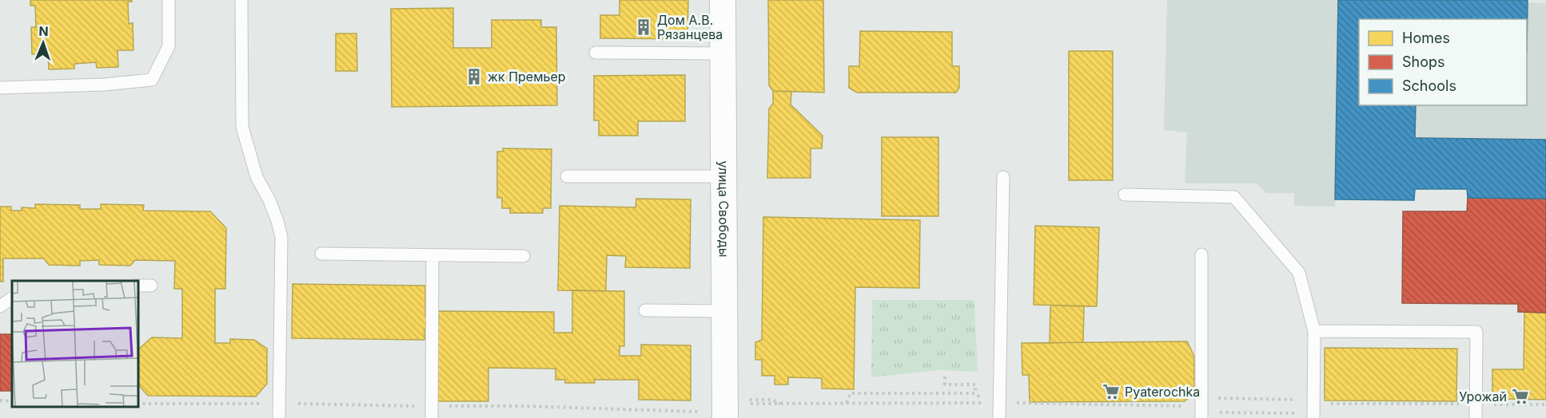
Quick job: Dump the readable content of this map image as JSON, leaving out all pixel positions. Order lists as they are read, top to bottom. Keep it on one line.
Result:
{"streets":{"street":["улица Свободы"]},"places":{"building":["Дом А.В. Рязанцева","жк Премьер"],"supermarket":["Pyaterochka","Урожай"]},"legend":["Homes","Shops","Schools"],"north":"top"}
